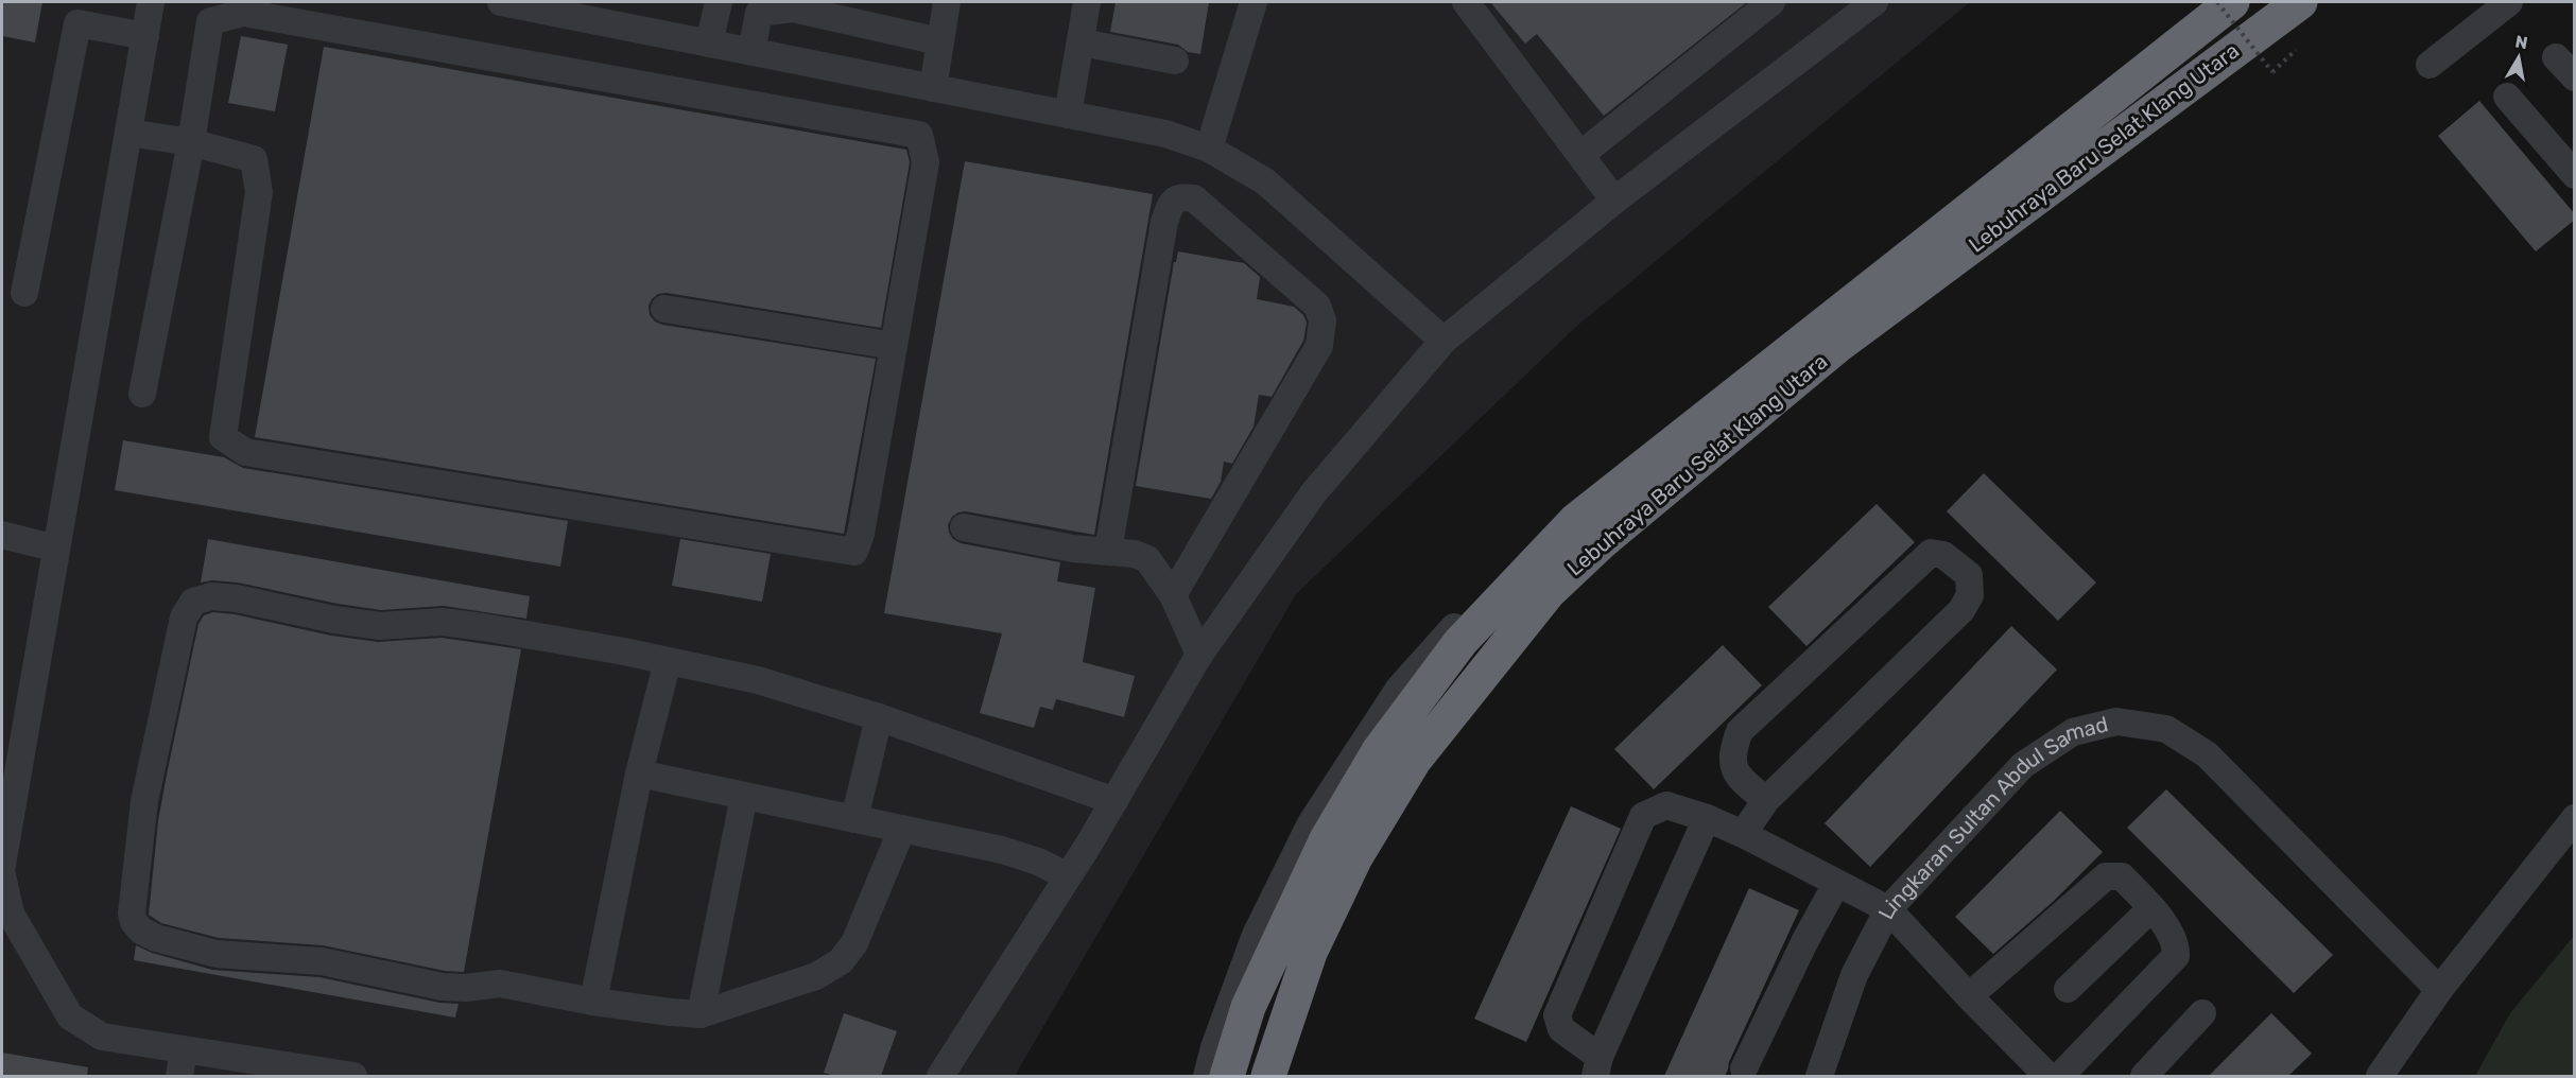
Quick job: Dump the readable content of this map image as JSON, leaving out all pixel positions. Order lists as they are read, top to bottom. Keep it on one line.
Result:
{"streets":{"highway":["Lebuhraya Baru Selat Klang Utara"],"street":["Lingkaran Sultan Abdul Samad"]},"north":"top"}
